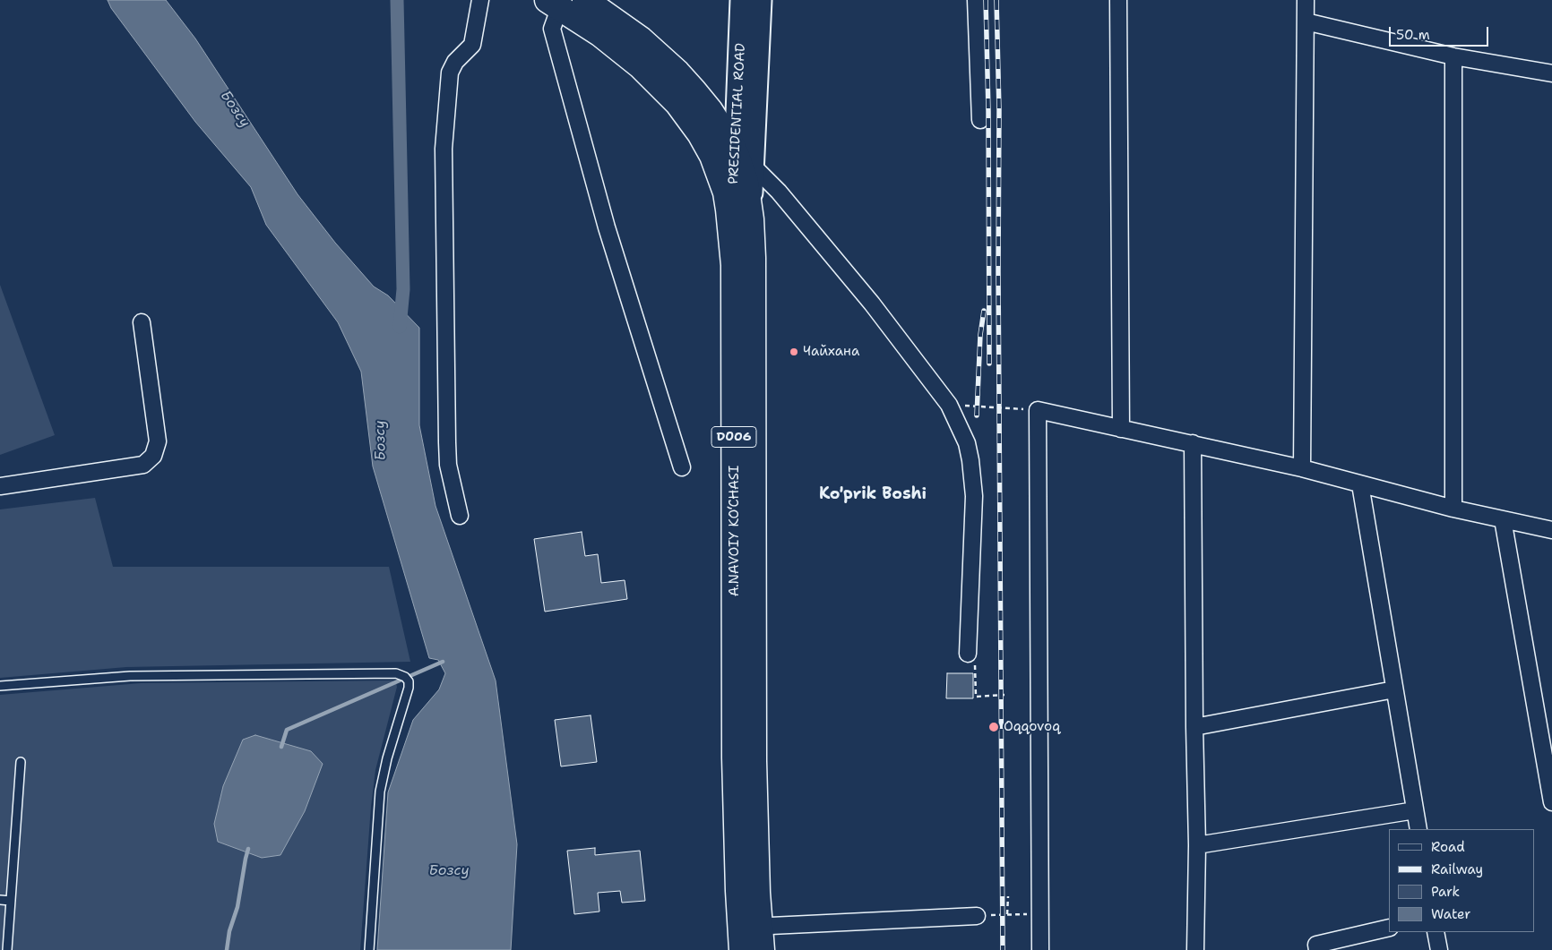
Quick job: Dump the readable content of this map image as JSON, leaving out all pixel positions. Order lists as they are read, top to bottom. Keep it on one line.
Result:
{"streets":{"main road":["D006"],"street":["PRESIDENTIAL ROAD"]},"crossings":[["PRESIDENTIAL ROAD","D006"]],"districts":["Ko'prik Boshi"],"water":["Бозсу"],"places":["Чайхана","Oqqovoq"],"legend":["Road","Railway","Park","Water"],"scale_bar":"50 m"}
